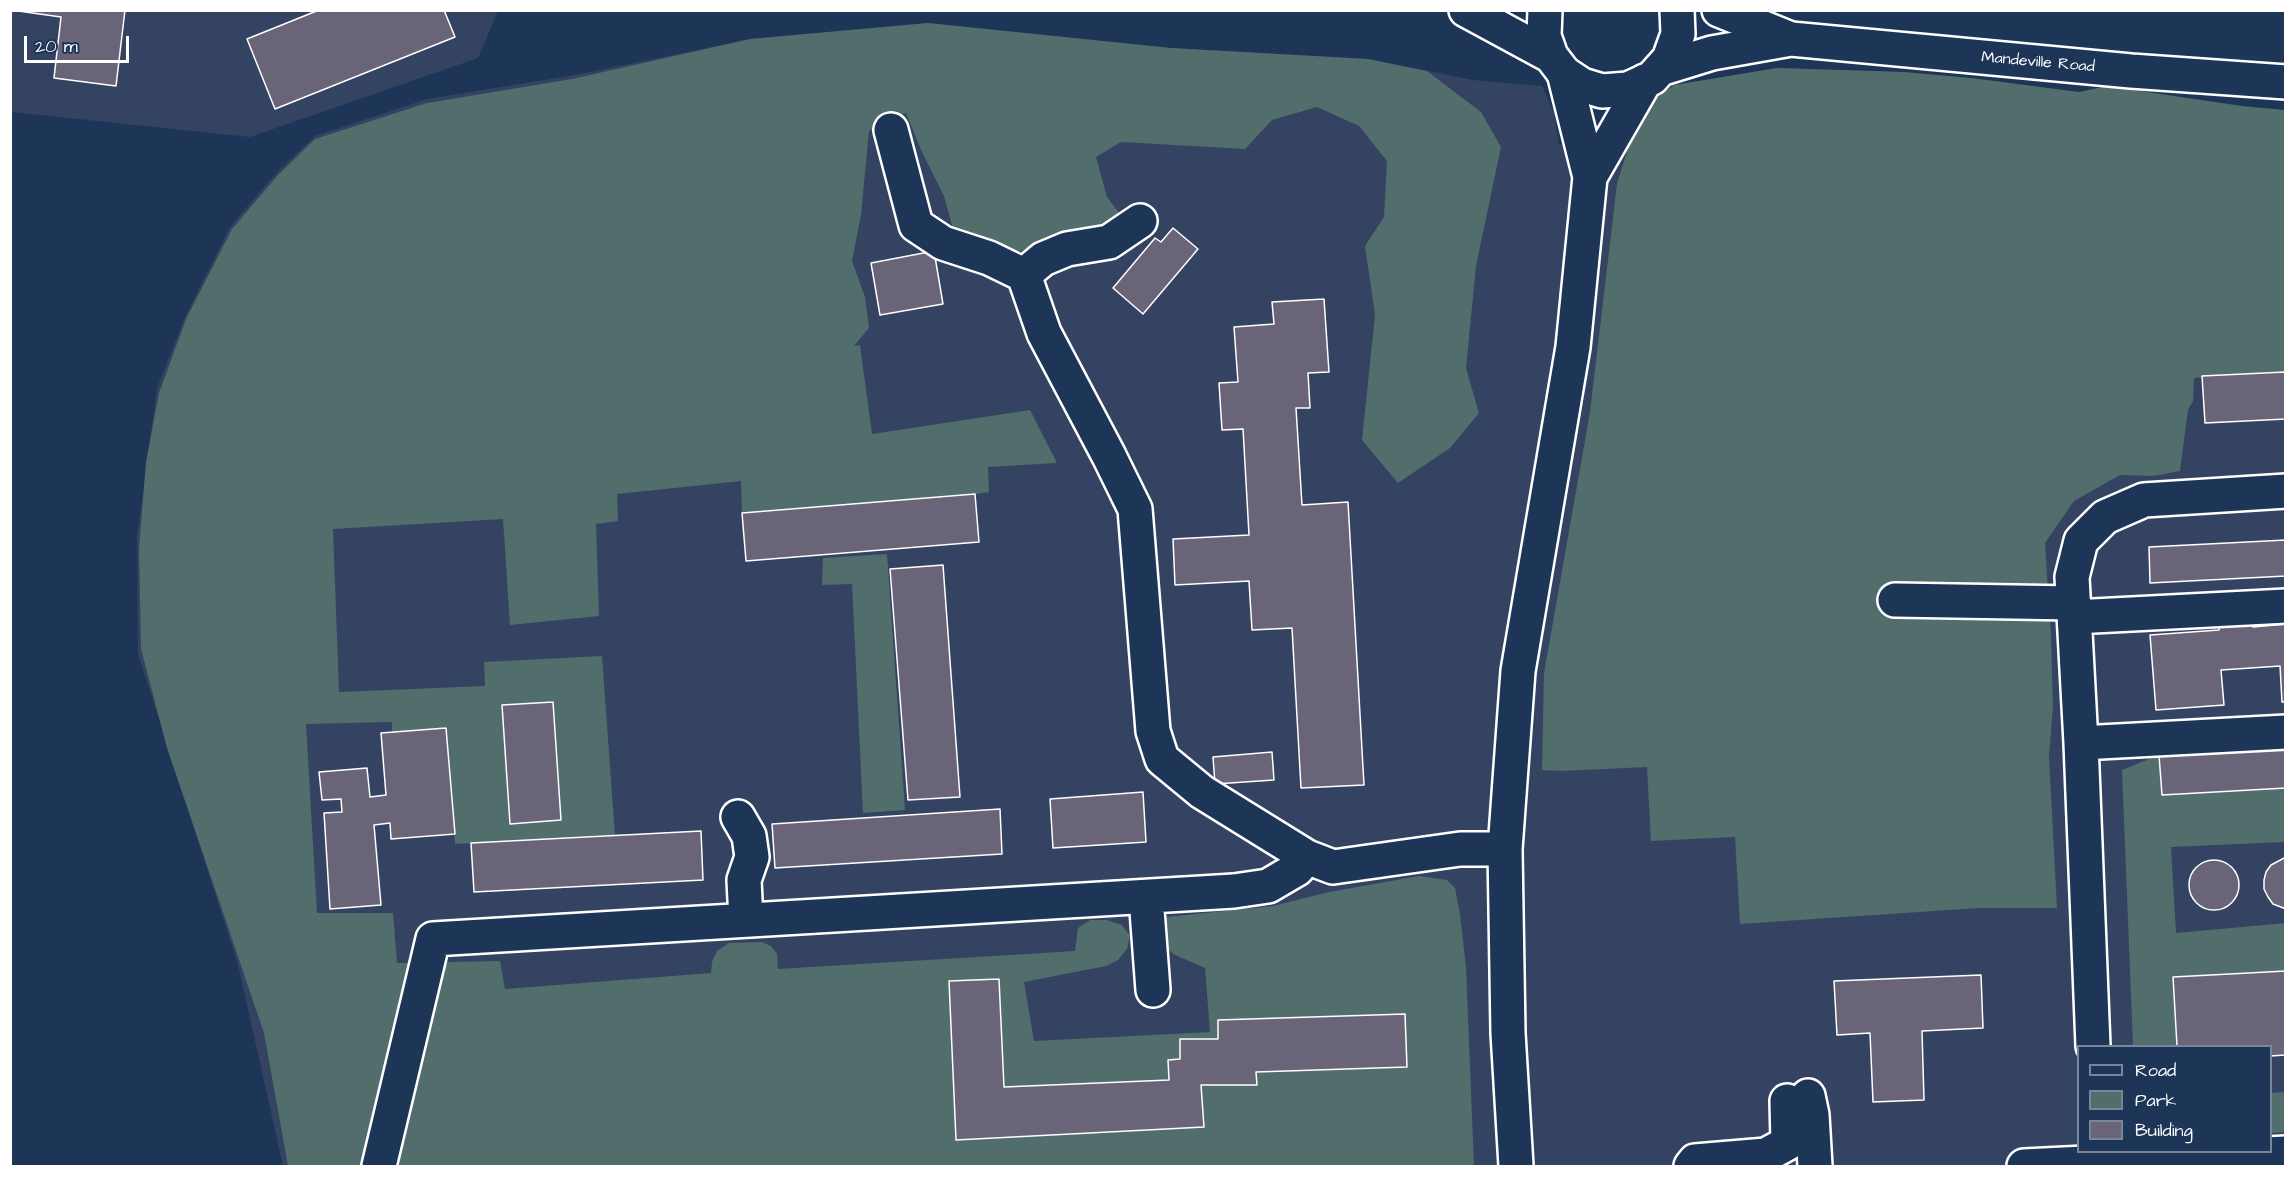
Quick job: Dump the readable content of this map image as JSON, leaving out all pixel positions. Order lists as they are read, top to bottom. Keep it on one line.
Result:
{"streets":{"street":["Mandeville Road"]},"legend":["Road","Park","Building"],"scale_bar":"20 m"}
